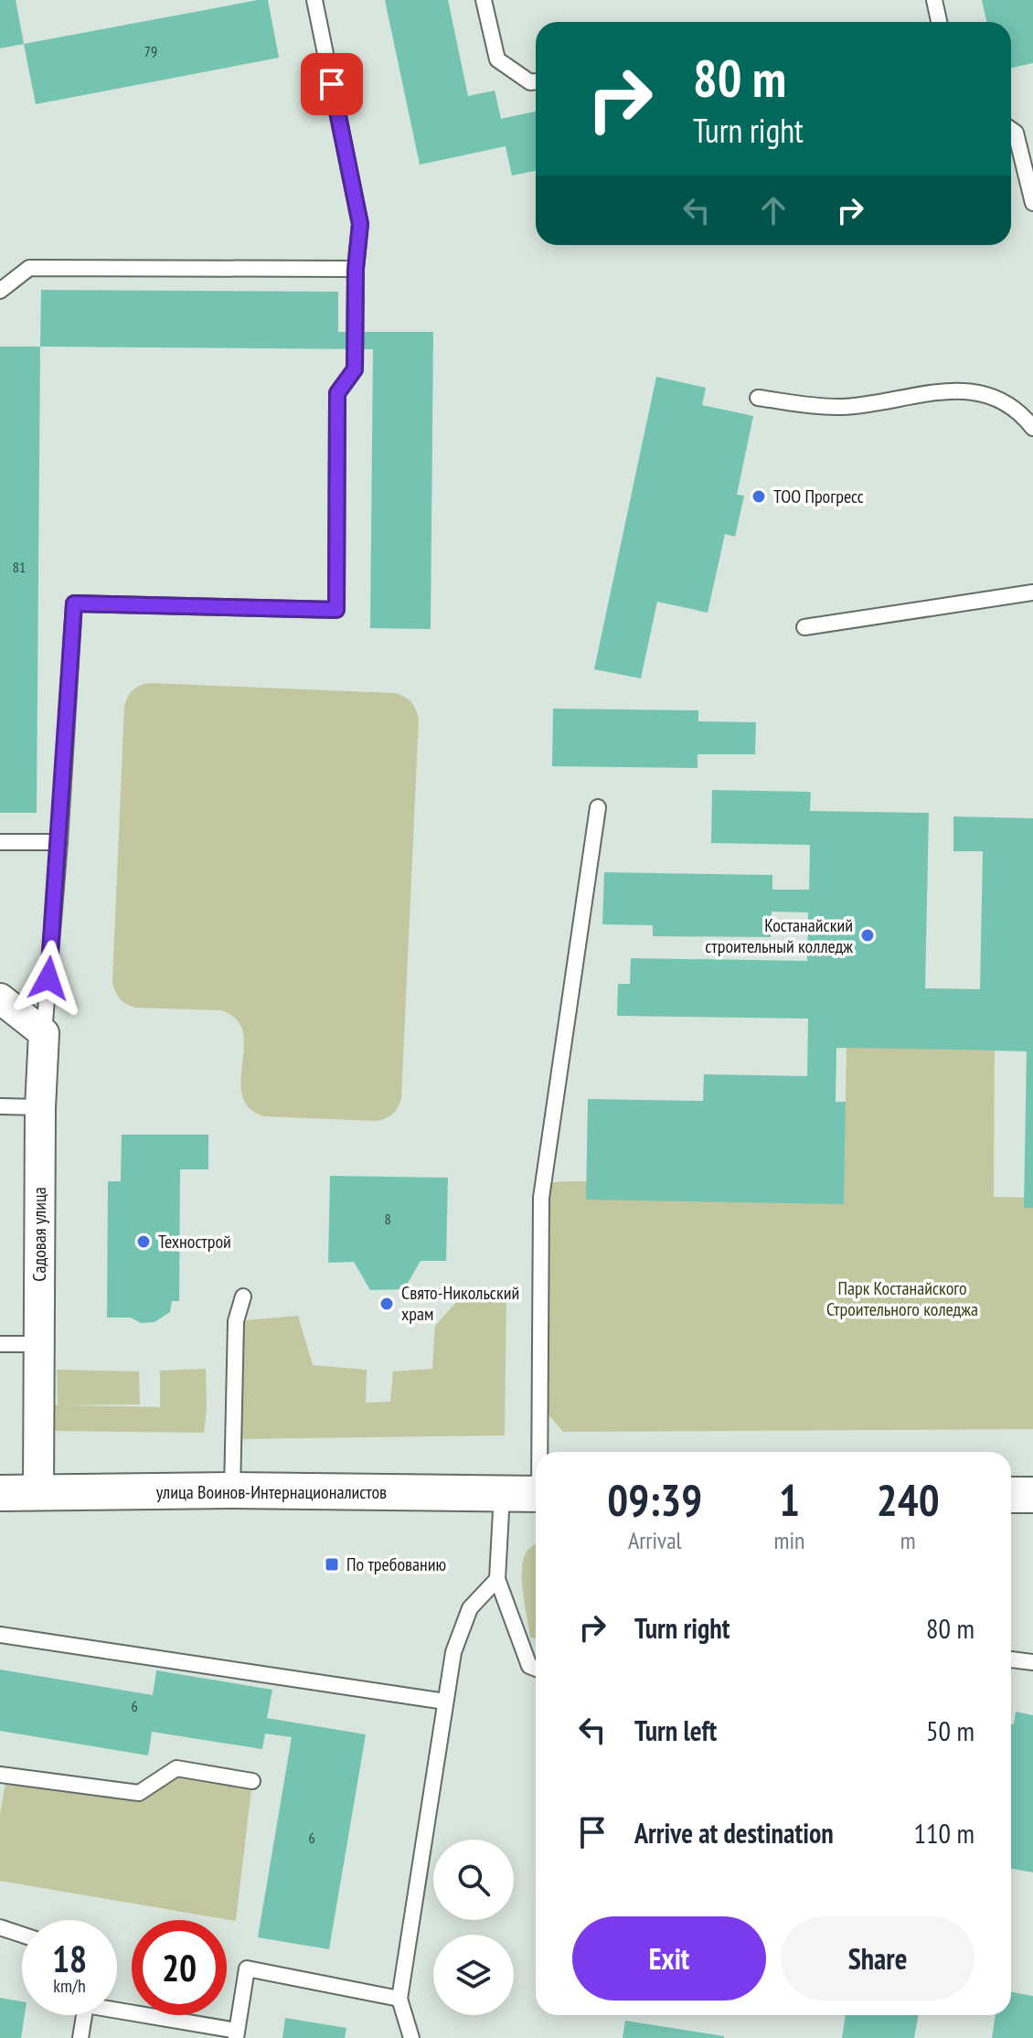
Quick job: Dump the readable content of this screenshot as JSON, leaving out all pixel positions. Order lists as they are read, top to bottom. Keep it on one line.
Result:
{"streets":{"street":["Садовая улица","улица Воинов-Интернационалистов"]},"crossings":[["Садовая улица","улица Воинов-Интернационалистов"]],"parks":["Парк Костанайского Строительного коледжа"],"places":{"other":["ТОО Прогресс","Костанайский строительный колледж","Технострой","Свято-Никольский храм"],"transit":["По требованию"]},"house_numbers":["79","81","8","6","6"],"page":{"turn":["80 m","Turn right"],"eta":["09:39","Arrival","1","min","240","m"],"list":[{"name":"Turn right","value":"80 m"},{"name":"Turn left","value":"50 m"},{"name":"Arrive at destination","value":"110 m"}],"buttons":["Exit","Share"],"speed":"18 km/h","limit":"20"}}
